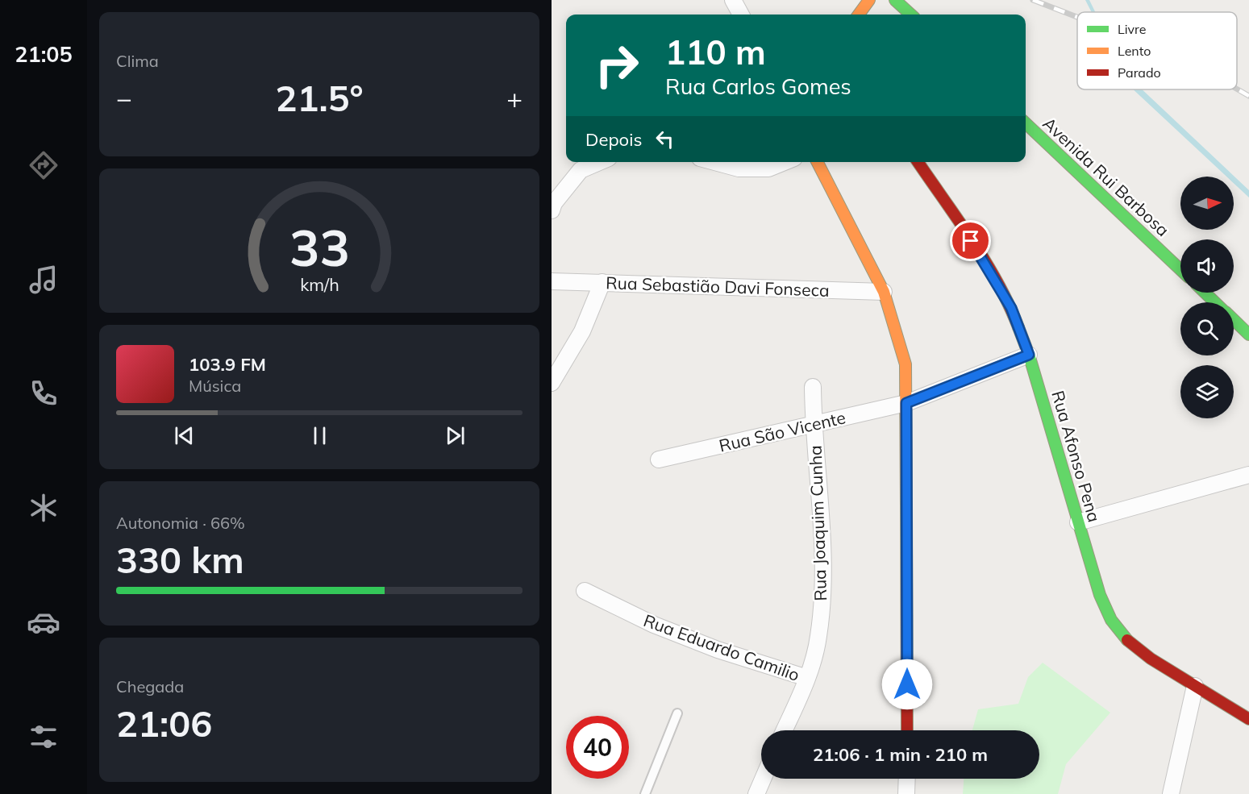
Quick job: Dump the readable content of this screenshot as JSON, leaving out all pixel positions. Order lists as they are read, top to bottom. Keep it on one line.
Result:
{"streets":{"main road":["Avenida Rui Barbosa","Rua Afonso Pena"],"street":["Rua Sebastião Davi Fonseca","Rua São Vicente","Rua Joaquim Cunha","Rua Eduardo Camilio"]},"crossings":[["Rua São Vicente","Rua Afonso Pena"],["Rua São Vicente","Rua Joaquim Cunha"],["Rua Joaquim Cunha","Rua Eduardo Camilio"]],"legend":["Livre","Lento","Parado"],"north":"right","page":{"tabs":"21:05","tile":["Clima",["Autonomia · 66%","330 km"],["Chegada","21:06"]],"turn":["110 m","Rua Carlos Gomes"],"heat":["−","21.5°","+"],"then":"Depois","song":["103.9 FM","Música"],"limit":"40","trip":"21:06 · 1 min · 210 m","gauge":["33","km/h"]}}
